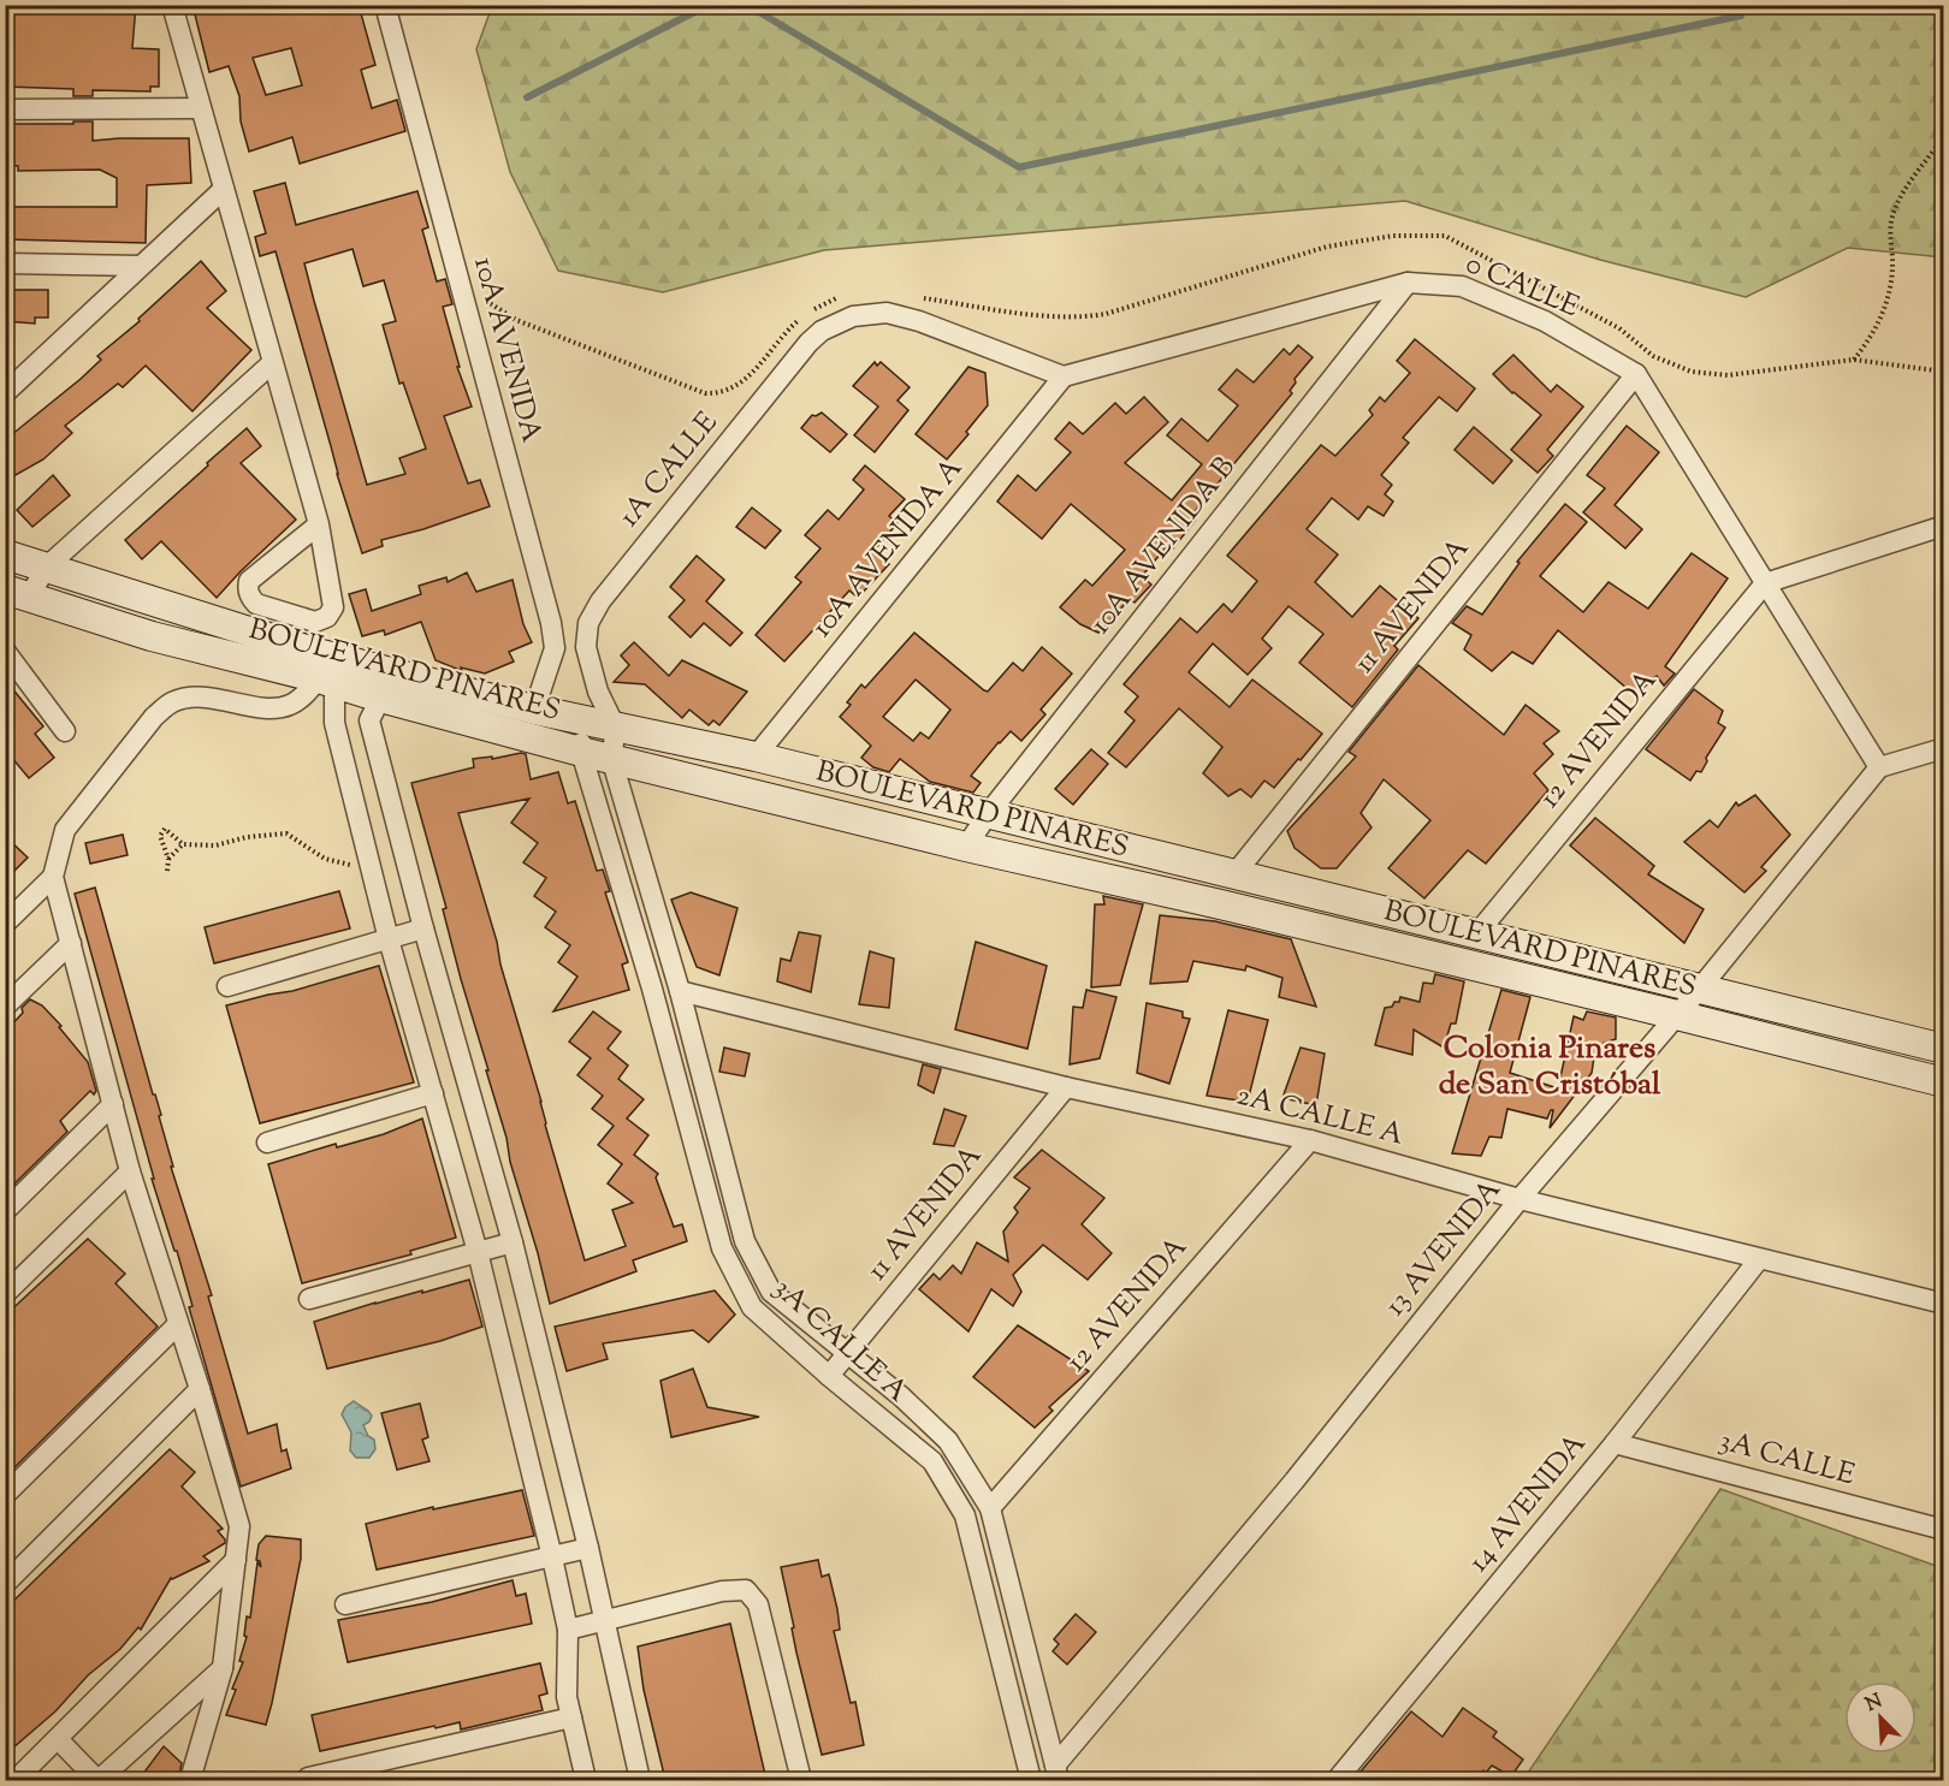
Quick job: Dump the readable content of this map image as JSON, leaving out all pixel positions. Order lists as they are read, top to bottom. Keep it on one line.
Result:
{"streets":{"street":["0 CALLE","10A AVENIDA","1A CALLE","10A AVENIDA B","10A AVENIDA A","11 AVENIDA","BOULEVARD PINARES","12 AVENIDA","2A CALLE A","13 AVENIDA","3A CALLE A","3A CALLE","14 AVENIDA"]},"crossings":[["0 CALLE","1A CALLE"],["0 CALLE","10A AVENIDA B"],["0 CALLE","10A AVENIDA A"],["0 CALLE","11 AVENIDA"],["0 CALLE","12 AVENIDA"],["0 CALLE","13 AVENIDA"],["10A AVENIDA","BOULEVARD PINARES"],["1A CALLE","10A AVENIDA A"],["1A CALLE","BOULEVARD PINARES"],["1A CALLE","3A CALLE A"],["10A AVENIDA B","BOULEVARD PINARES"],["10A AVENIDA A","BOULEVARD PINARES"],["11 AVENIDA","BOULEVARD PINARES"],["11 AVENIDA","2A CALLE A"],["11 AVENIDA","3A CALLE A"],["BOULEVARD PINARES","12 AVENIDA"],["BOULEVARD PINARES","13 AVENIDA"],["BOULEVARD PINARES","3A CALLE A"],["12 AVENIDA","2A CALLE A"],["12 AVENIDA","3A CALLE A"],["2A CALLE A","13 AVENIDA"],["2A CALLE A","3A CALLE A"],["2A CALLE A","14 AVENIDA"],["13 AVENIDA","3A CALLE A"],["3A CALLE","14 AVENIDA"]],"districts":["Colonia Pinares de San Cristóbal"],"north":"top left"}
